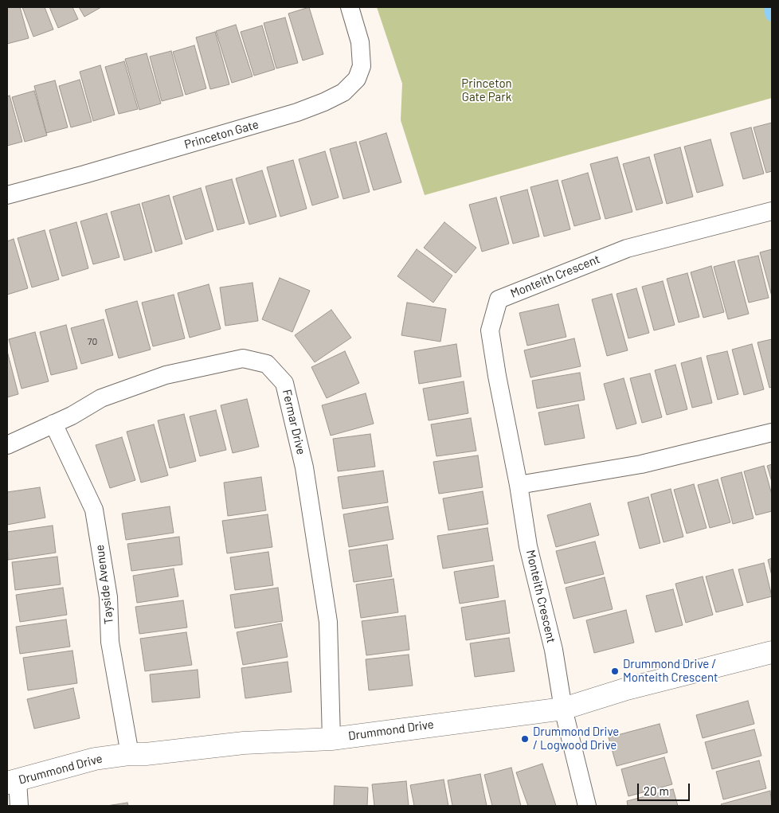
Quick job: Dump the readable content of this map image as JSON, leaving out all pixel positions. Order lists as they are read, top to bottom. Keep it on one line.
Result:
{"streets":{"street":["Princeton Gate","Monteith Crescent","Fermar Drive","Tayside Avenue","Drummond Drive"]},"crossings":[["Monteith Crescent","Drummond Drive"],["Fermar Drive","Tayside Avenue"],["Fermar Drive","Drummond Drive"],["Tayside Avenue","Drummond Drive"]],"parks":["Princeton Gate Park"],"places":["Drummond Drive / Monteith Crescent","Drummond Drive / Logwood Drive"],"house_numbers":["70"],"scale_bar":"20 m"}
